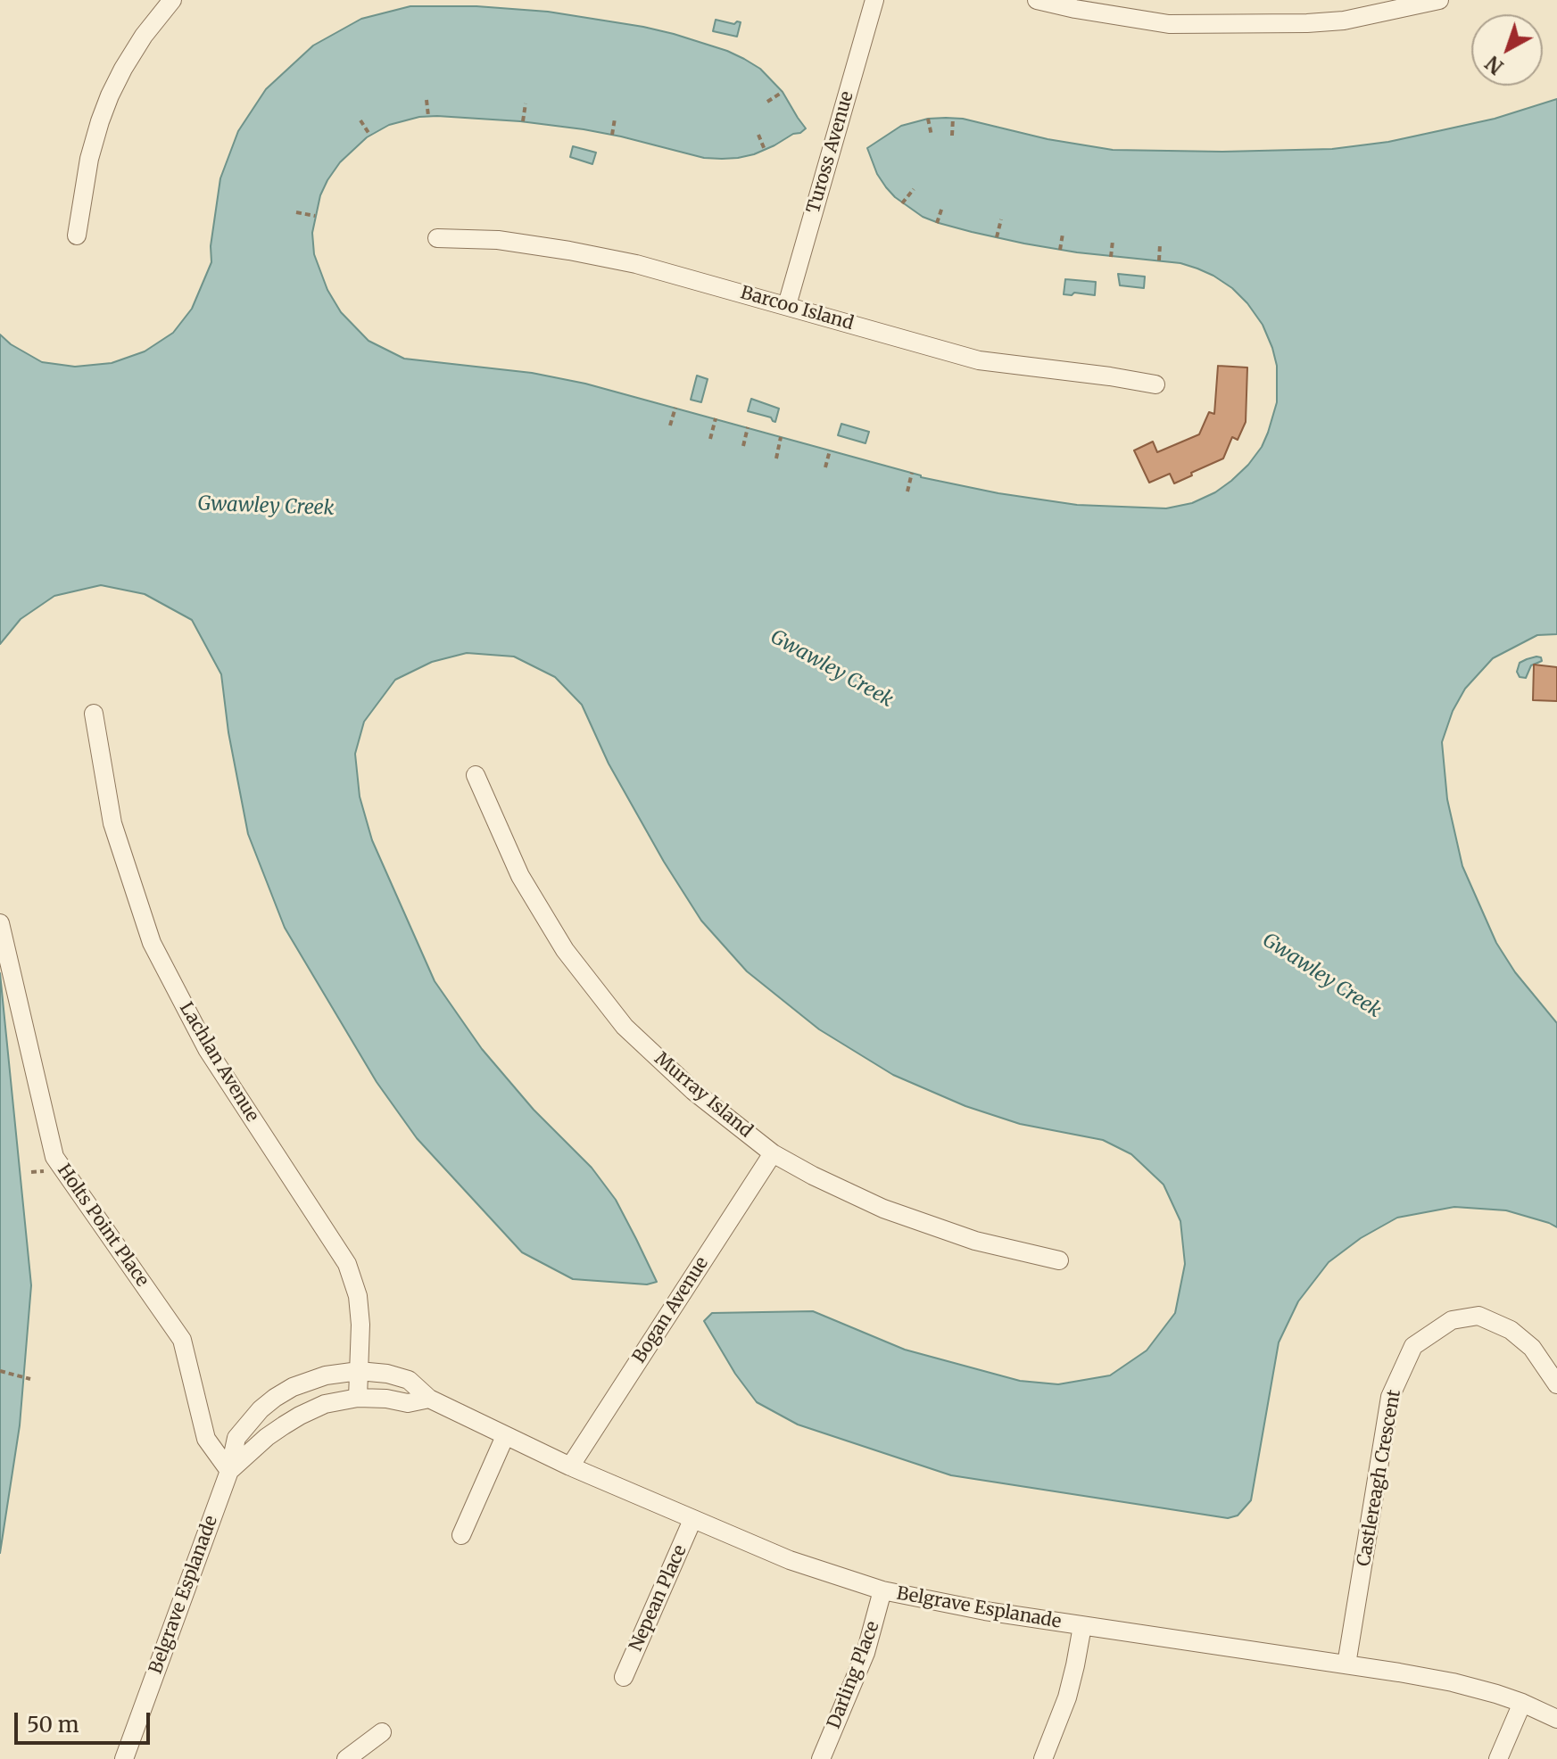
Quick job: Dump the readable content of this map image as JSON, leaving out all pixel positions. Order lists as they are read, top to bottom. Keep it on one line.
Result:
{"streets":{"street":["Tuross Avenue","Barcoo Island","Lachlan Avenue","Murray Island","Holts Point Place","Bogan Avenue","Castlereagh Crescent","Belgrave Esplanade","Nepean Place","Darling Place"]},"crossings":[["Tuross Avenue","Barcoo Island"],["Lachlan Avenue","Belgrave Esplanade"],["Murray Island","Bogan Avenue"],["Holts Point Place","Belgrave Esplanade"],["Bogan Avenue","Belgrave Esplanade"],["Castlereagh Crescent","Belgrave Esplanade"],["Belgrave Esplanade","Nepean Place"],["Belgrave Esplanade","Darling Place"]],"water":["Gwawley Creek"],"scale_bar":"50 m","north":"bottom left"}
